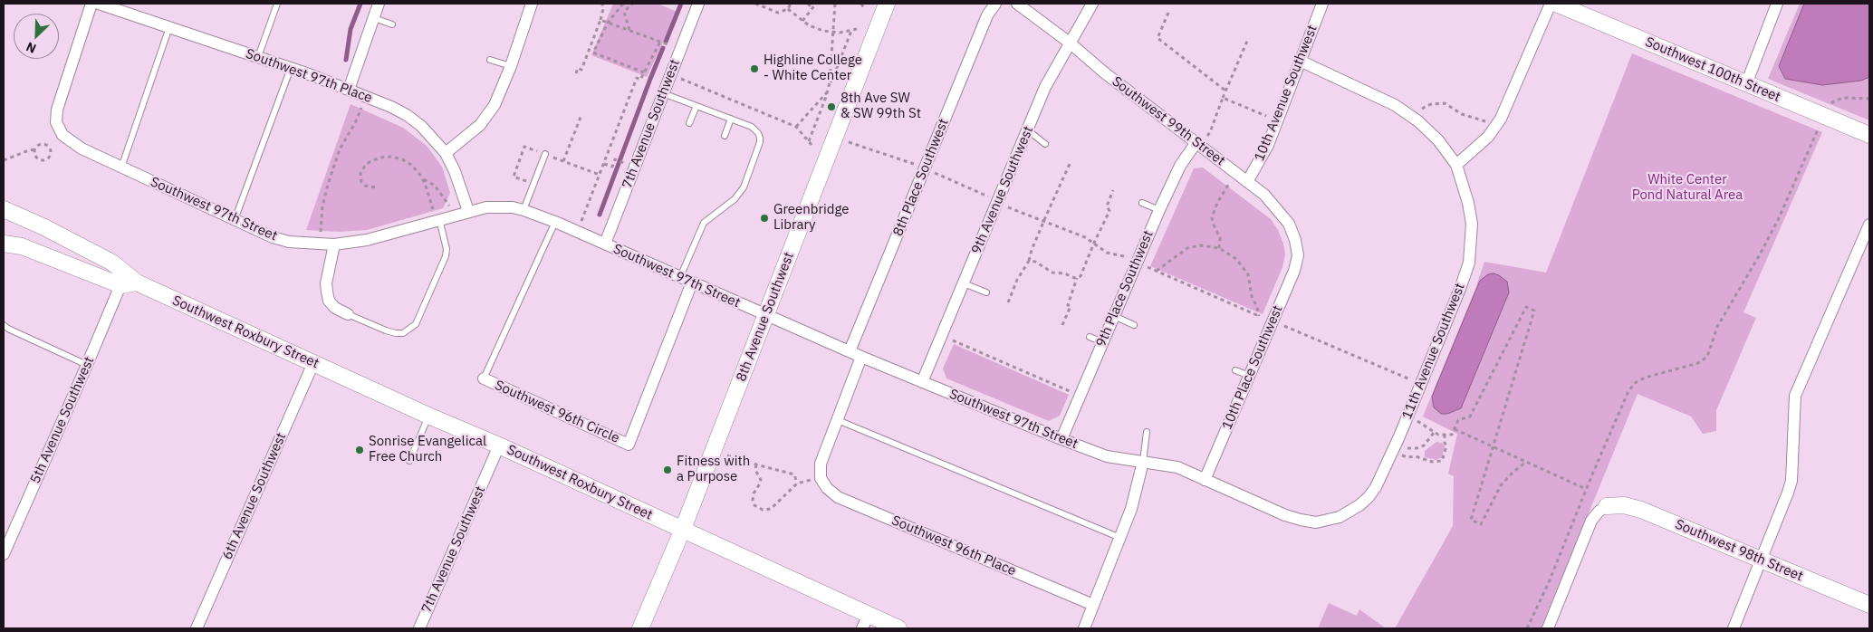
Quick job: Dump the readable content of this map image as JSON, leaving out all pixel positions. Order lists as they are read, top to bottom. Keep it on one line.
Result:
{"streets":{"street":["Southwest 100th Street","Southwest 97th Place","10th Avenue Southwest","Southwest 99th Street","7th Avenue Southwest","8th Place Southwest","9th Avenue Southwest","Southwest 97th Street","9th Place Southwest","8th Avenue Southwest","Southwest Roxbury Street","11th Avenue Southwest","10th Place Southwest","Southwest 96th Circle","5th Avenue Southwest","6th Avenue Southwest","Southwest 96th Place","Southwest 98th Street"]},"crossings":[["Southwest 97th Place","Southwest 97th Street"],["10th Avenue Southwest","Southwest 99th Street"],["Southwest 99th Street","9th Avenue Southwest"],["Southwest 99th Street","9th Place Southwest"],["Southwest 99th Street","10th Place Southwest"],["7th Avenue Southwest","Southwest 97th Street"],["7th Avenue Southwest","Southwest Roxbury Street"],["8th Place Southwest","Southwest 97th Street"],["9th Avenue Southwest","Southwest 97th Street"],["Southwest 97th Street","9th Place Southwest"],["Southwest 97th Street","8th Avenue Southwest"],["Southwest 97th Street","11th Avenue Southwest"],["Southwest 97th Street","10th Place Southwest"],["Southwest 97th Street","Southwest 96th Circle"],["8th Avenue Southwest","Southwest Roxbury Street"],["Southwest Roxbury Street","6th Avenue Southwest"]],"parks":["White Center Pond Natural Area"],"places":["Highline College - White Center","8th Ave SW & SW 99th St","Greenbridge Library","Sonrise Evangelical Free Church","Fitness with a Purpose"],"north":"bottom left"}
